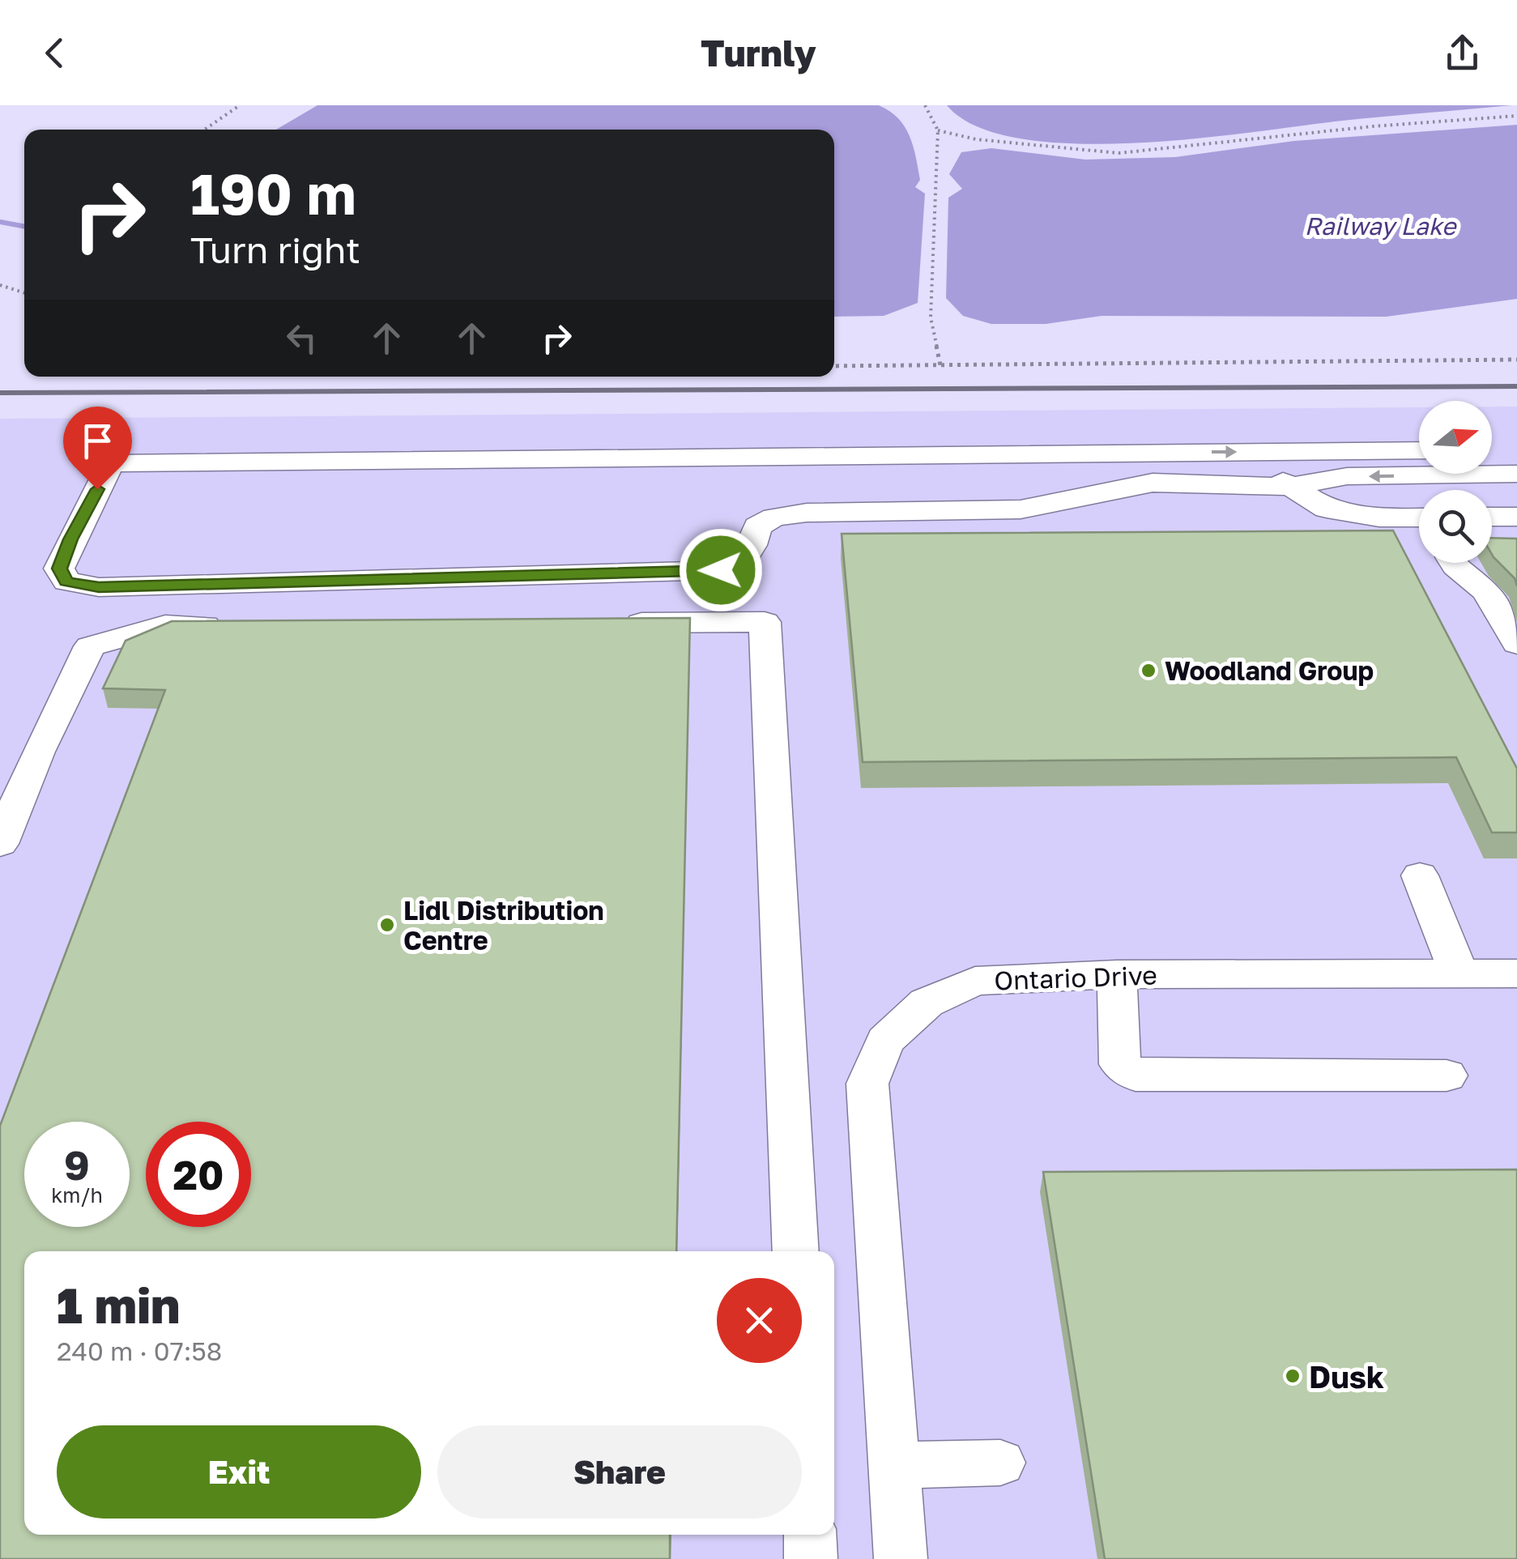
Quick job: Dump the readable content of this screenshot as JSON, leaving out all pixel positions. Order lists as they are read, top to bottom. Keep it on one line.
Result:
{"streets":{"street":["Ontario Drive"]},"water":["Railway Lake"],"places":["Woodland Group","Lidl Distribution Centre","Dusk"],"north":"right","page":{"header":"Turnly","turn":["190 m","Turn right"],"speed":"9 km/h","limit":"20","heading":["1 min","240 m · 07:58"],"buttons":["Exit","Share"]}}
